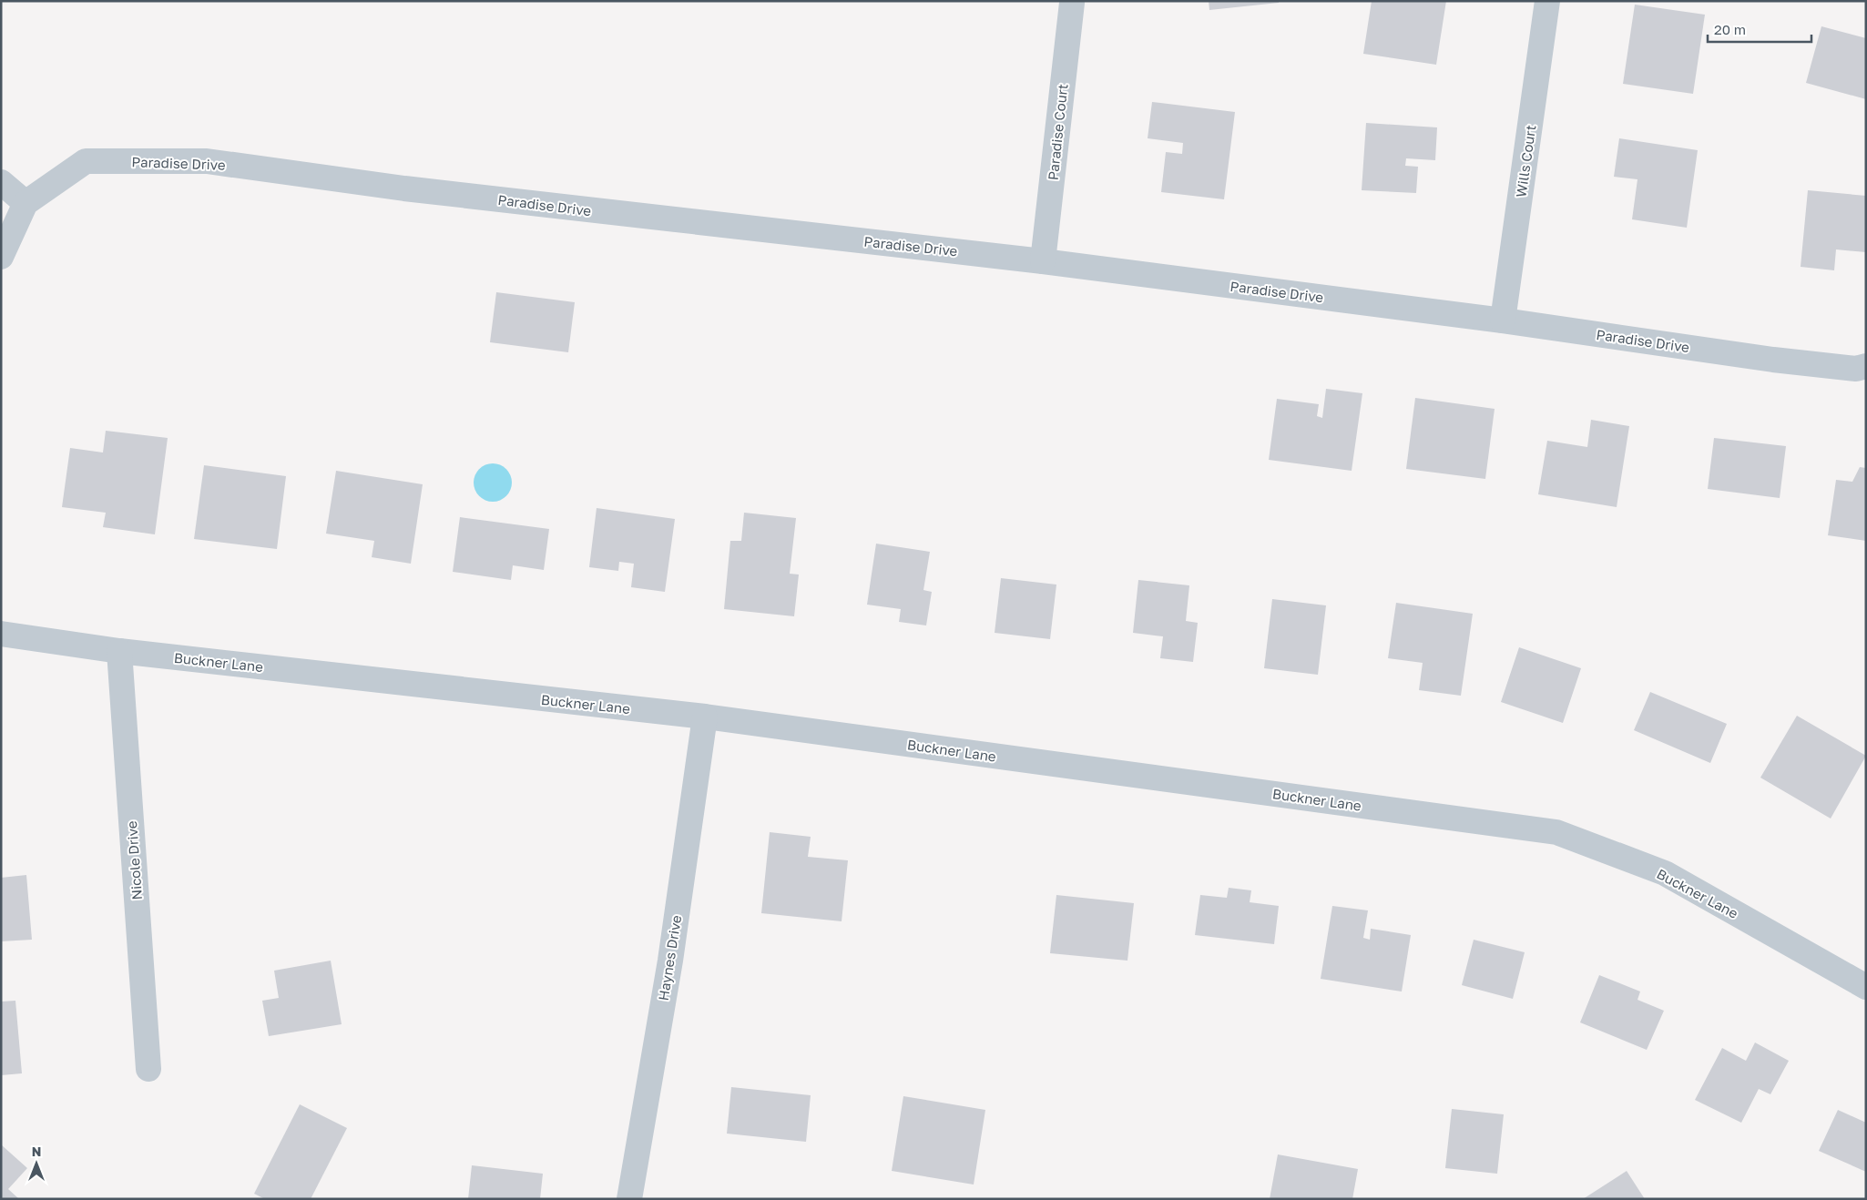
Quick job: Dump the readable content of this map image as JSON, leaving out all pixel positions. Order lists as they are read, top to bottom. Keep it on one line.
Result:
{"streets":{"street":["Paradise Court","Wills Court","Paradise Drive","Buckner Lane","Nicole Drive","Haynes Drive"]},"crossings":[["Paradise Court","Paradise Drive"],["Wills Court","Paradise Drive"],["Buckner Lane","Nicole Drive"],["Buckner Lane","Haynes Drive"]],"scale_bar":"20 m","north":"top"}
